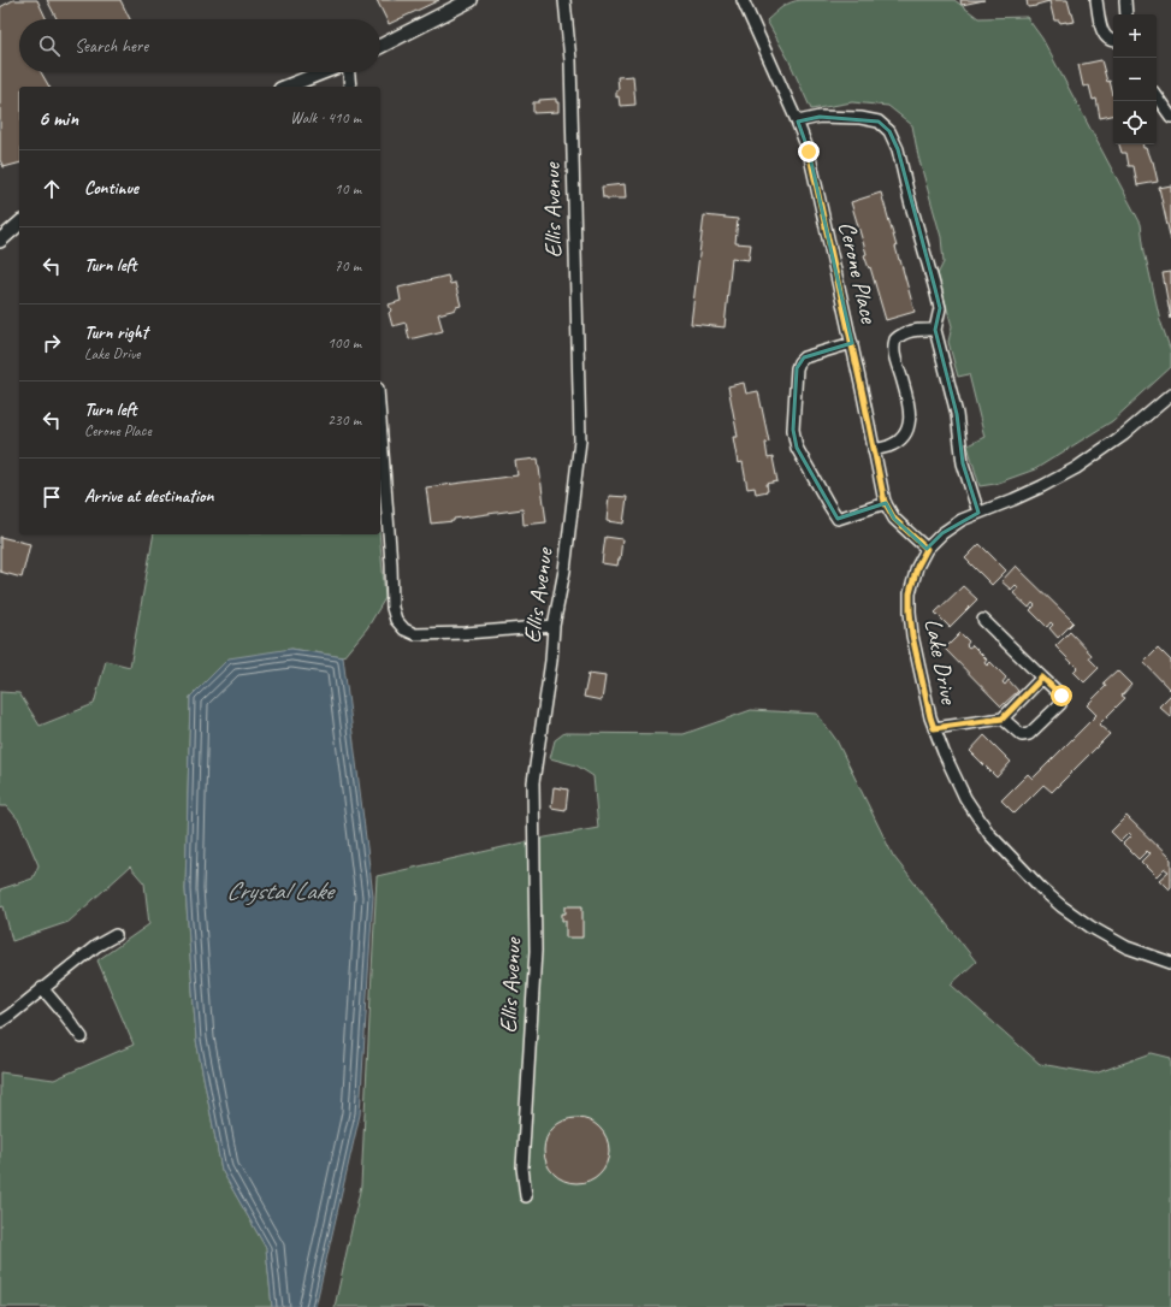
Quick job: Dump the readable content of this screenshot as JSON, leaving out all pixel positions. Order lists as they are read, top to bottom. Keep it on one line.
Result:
{"streets":{"street":["Ellis Avenue","Cerone Place","Lake Drive"]},"crossings":[["Cerone Place","Lake Drive"]],"water":["Crystal Lake"],"page":{"map_buttons":["+","−"],"search":"Search here","heading":["6 min","Walk · 410 m"],"list":[["Continue","10 m"],["Turn left","70 m"],["Turn right","Lake Drive","100 m"],["Turn left","Cerone Place","230 m"],"Arrive at destination"]}}
